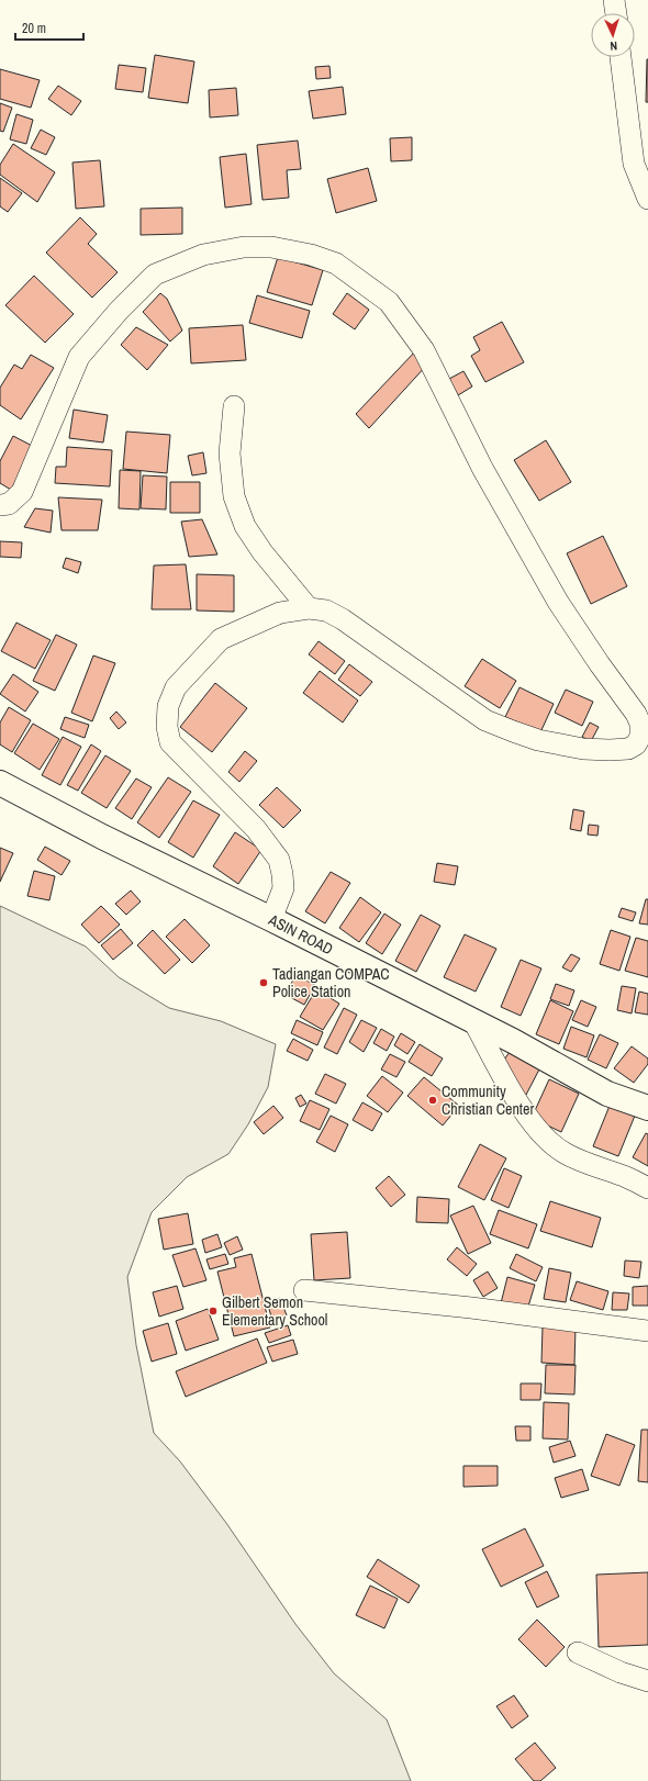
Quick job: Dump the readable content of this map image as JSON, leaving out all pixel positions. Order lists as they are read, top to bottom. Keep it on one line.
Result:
{"streets":{"main road":["ASIN ROAD"]},"places":["Tadiangan COMPAC Police Station","Community Christian Center","Gilbert Semon Elementary School"],"scale_bar":"20 m","north":"bottom"}
